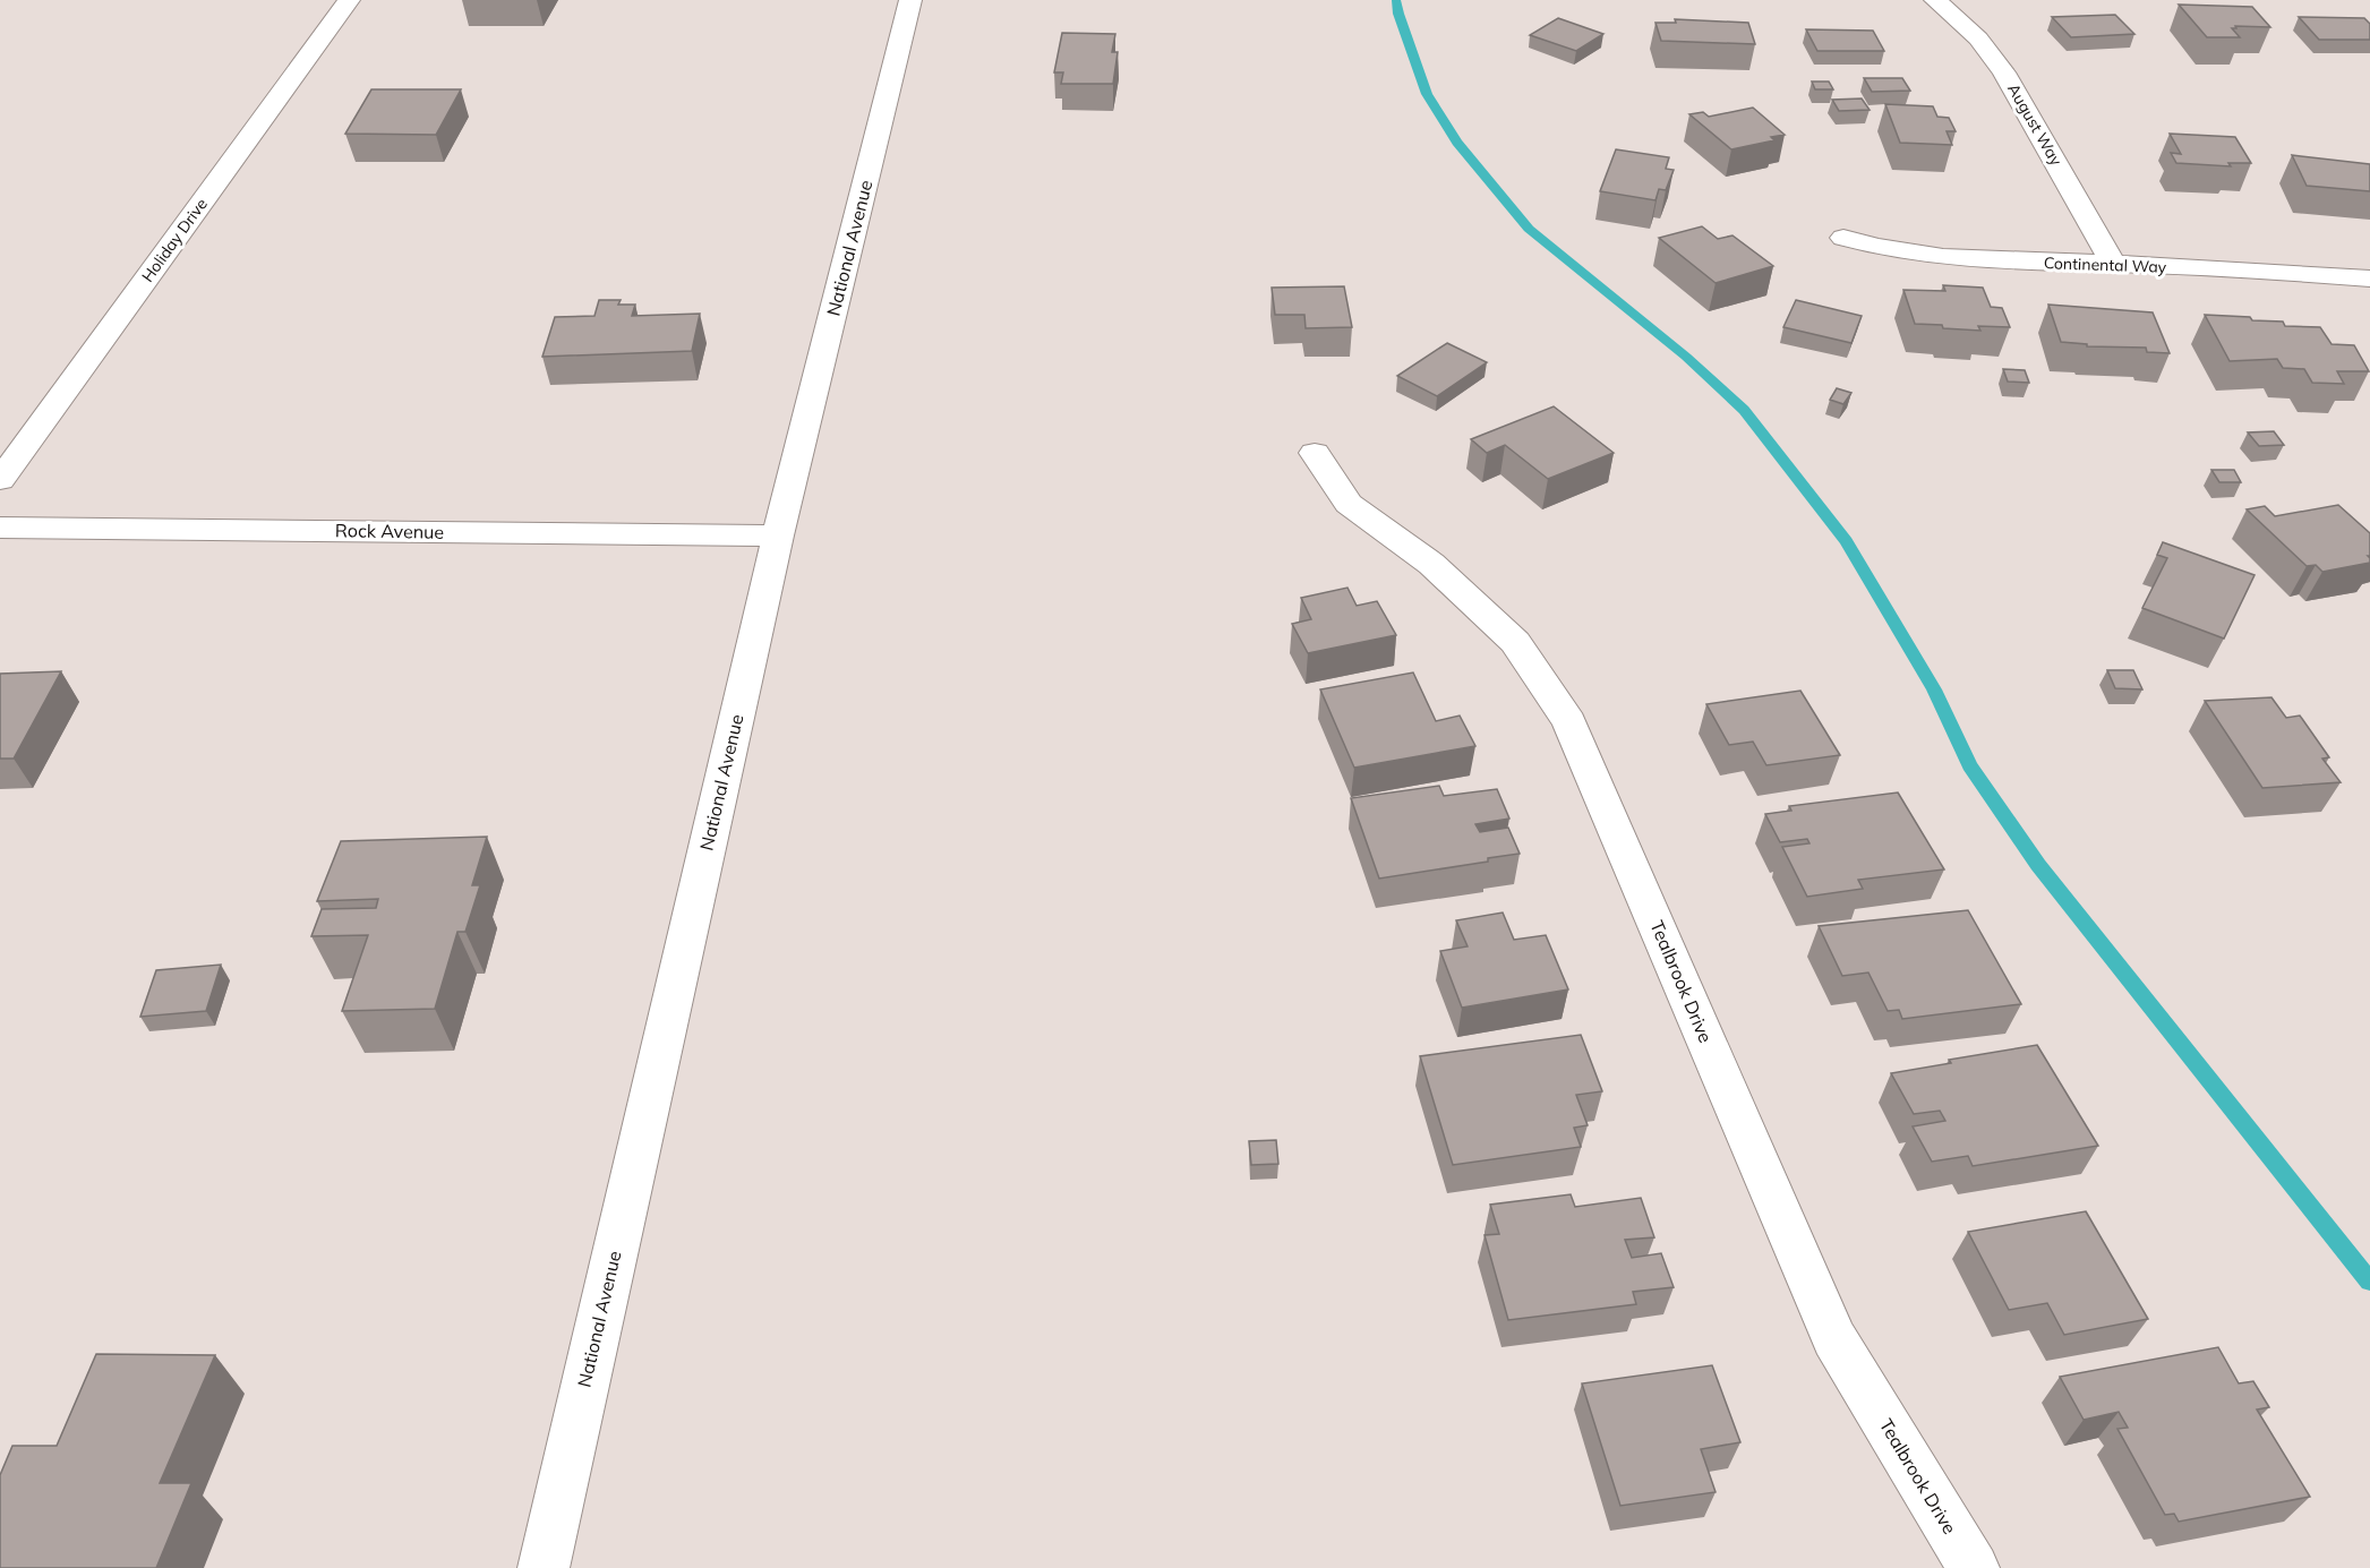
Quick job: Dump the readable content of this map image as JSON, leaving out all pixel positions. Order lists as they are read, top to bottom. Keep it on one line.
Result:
{"streets":{"street":["August Way","Holiday Drive","National Avenue","Continental Way","Rock Avenue","Tealbrook Drive"]},"crossings":[["August Way","Continental Way"],["National Avenue","Rock Avenue"]]}
